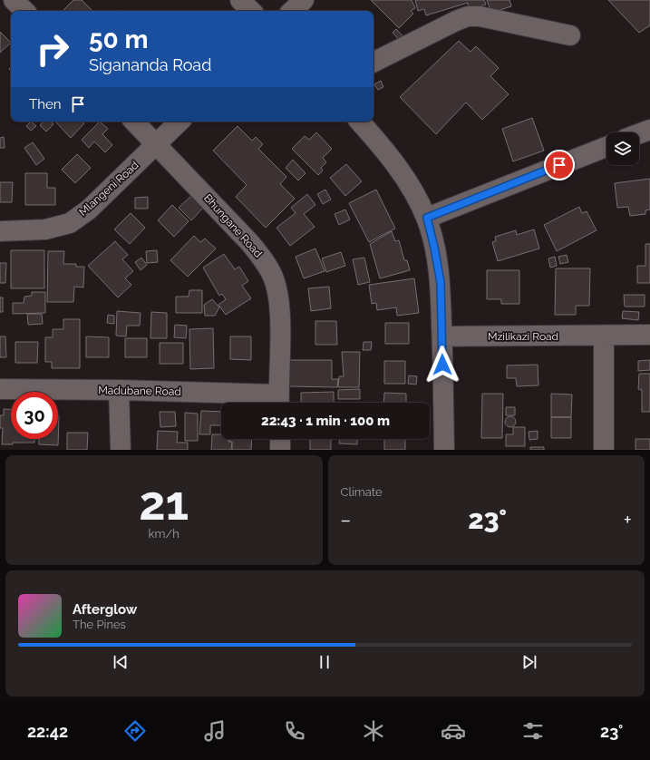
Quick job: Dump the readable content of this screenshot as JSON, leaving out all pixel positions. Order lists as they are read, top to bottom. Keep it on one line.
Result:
{"streets":{"street":["Mlangeni Road","Bhungane Road","Mzilikazi Road","Madubane Road"]},"crossings":[["Mlangeni Road","Bhungane Road"],["Bhungane Road","Madubane Road"]],"page":{"turn":["50 m","Sigananda Road"],"then":"Then","limit":"30","trip":"22:43 · 1 min · 100 m","tile":[["21","km/h"],"Climate"],"heat":["−","23°","+"],"song":["Afterglow","The Pines"],"tabs":["22:42","23°"]}}
